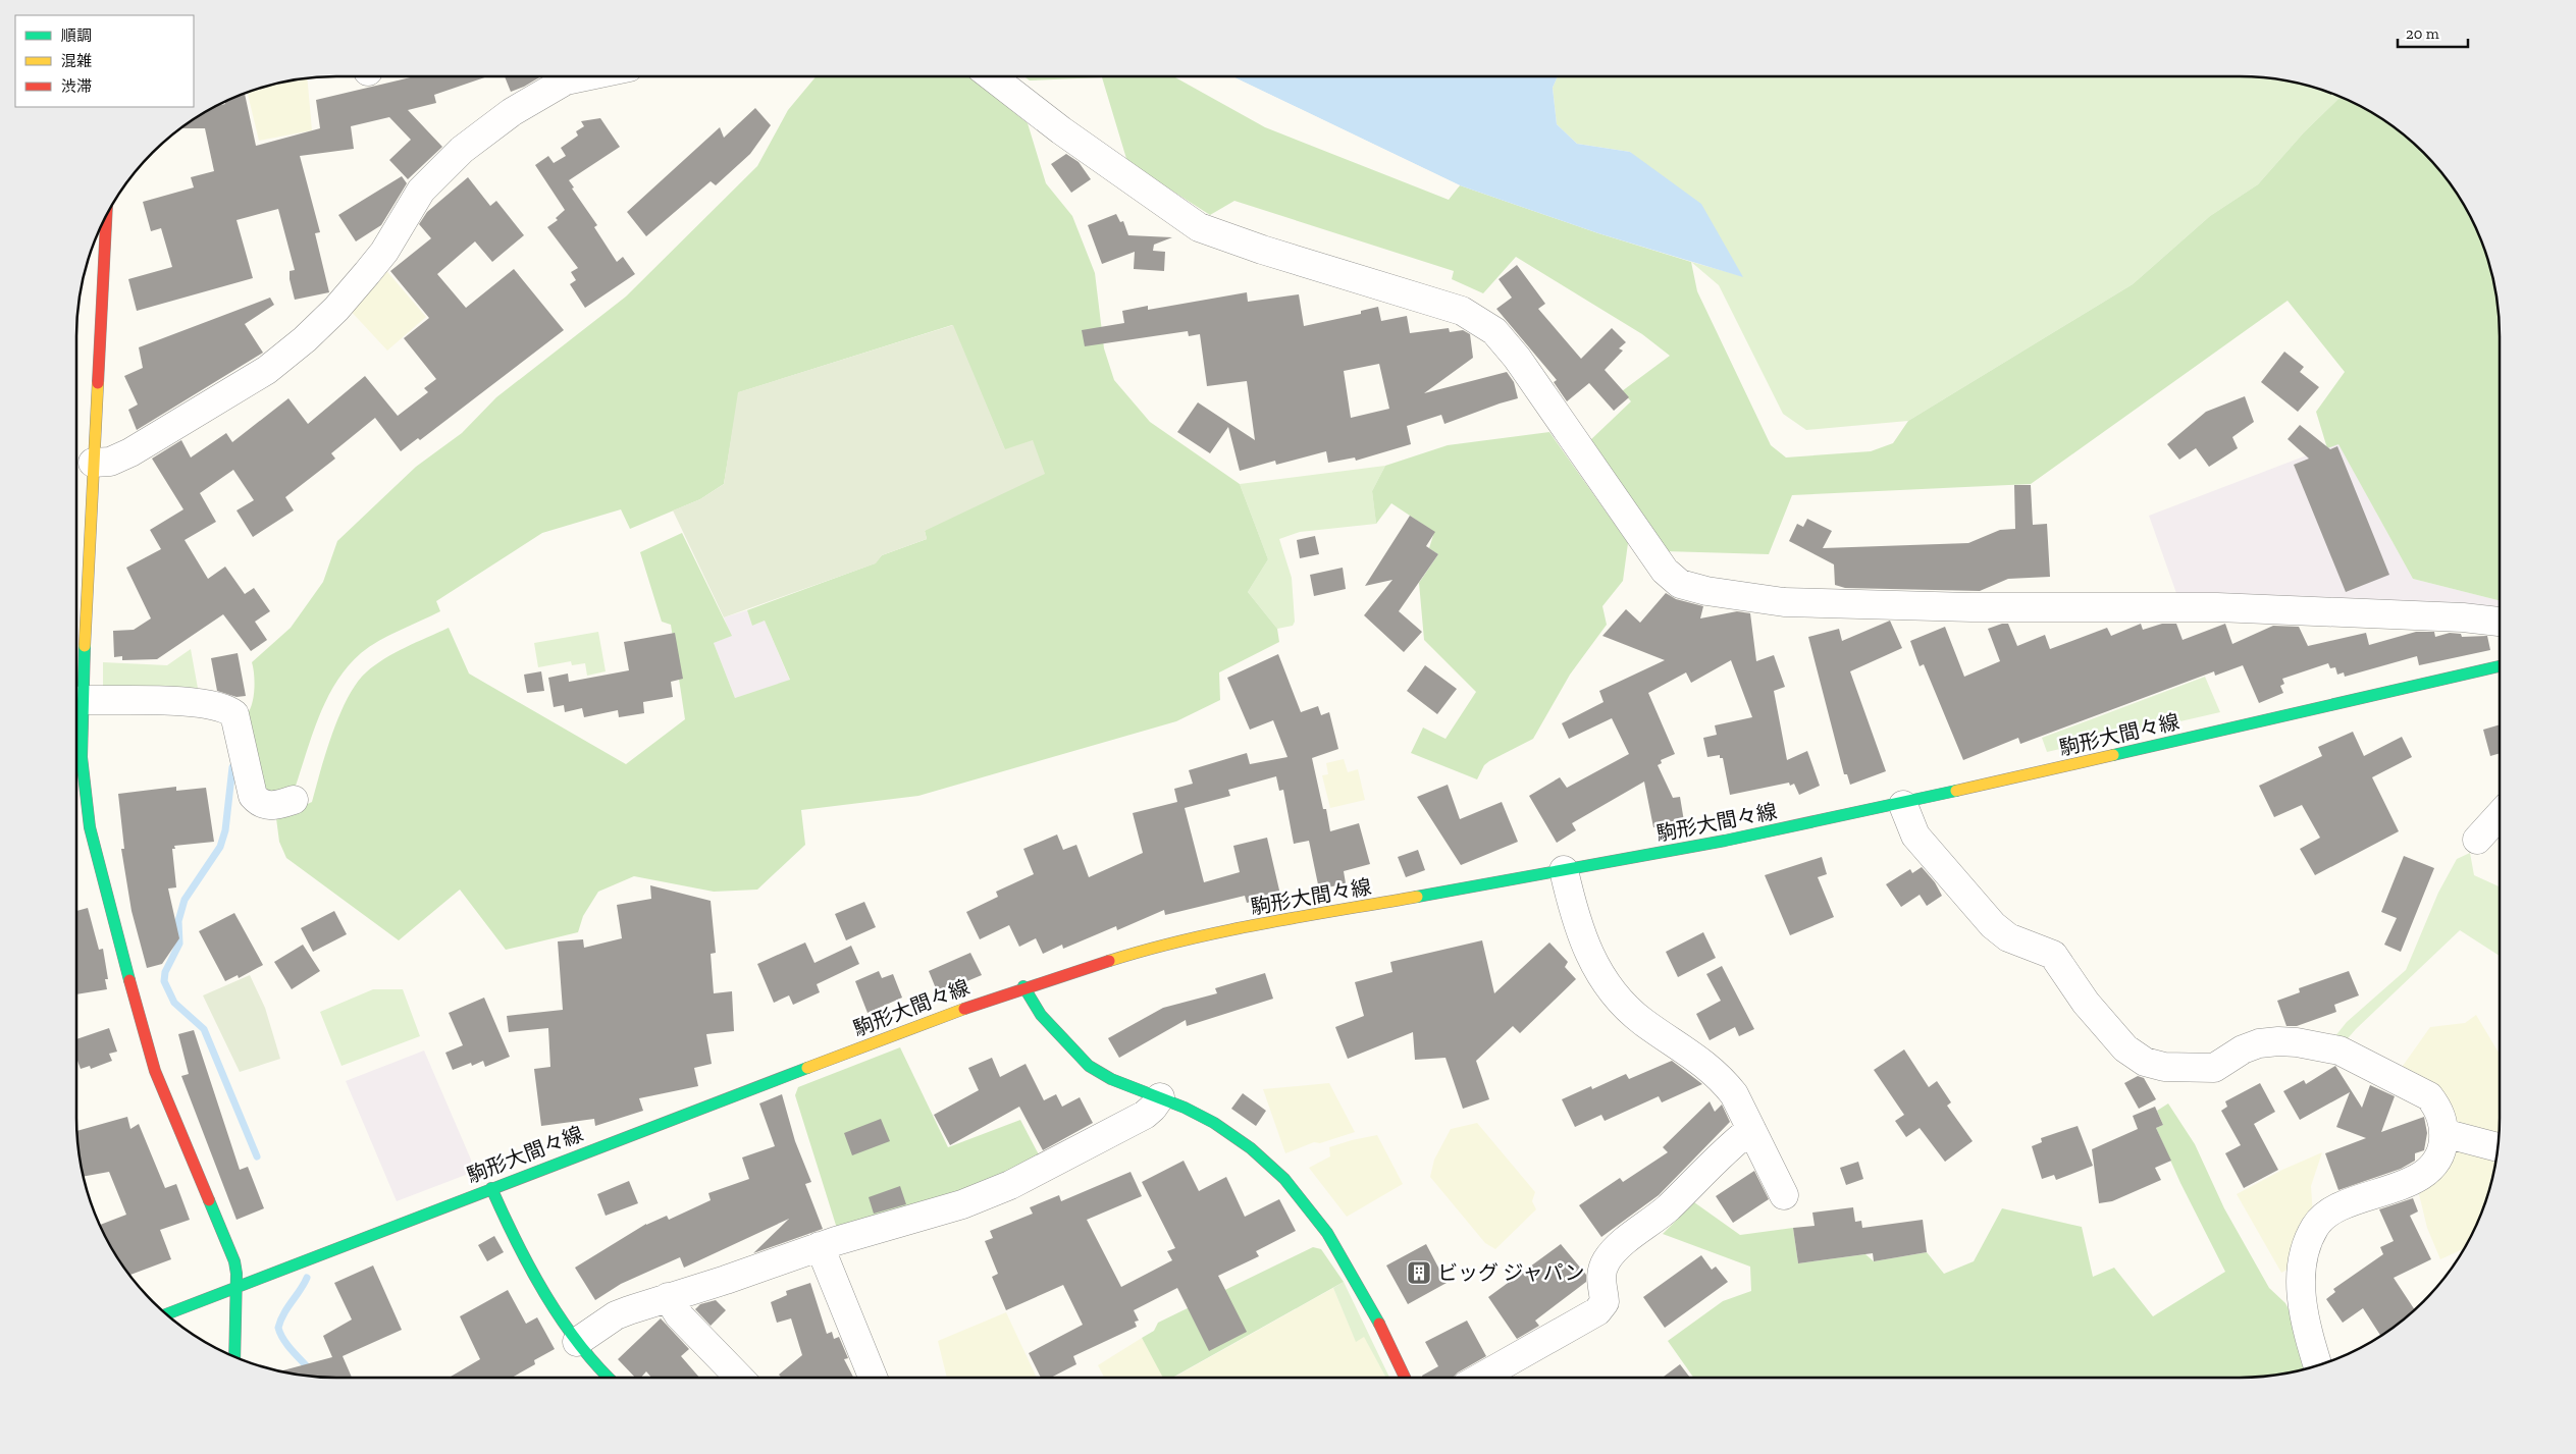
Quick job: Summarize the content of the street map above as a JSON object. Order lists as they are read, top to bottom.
{
  "streets": {
    "main road": ["駒形大間々線"]
  },
  "places": {
    "building": ["ビッグ ジャパン"]
  },
  "legend": ["順調", "混雑", "渋滞"],
  "scale_bar": "20 m"
}
